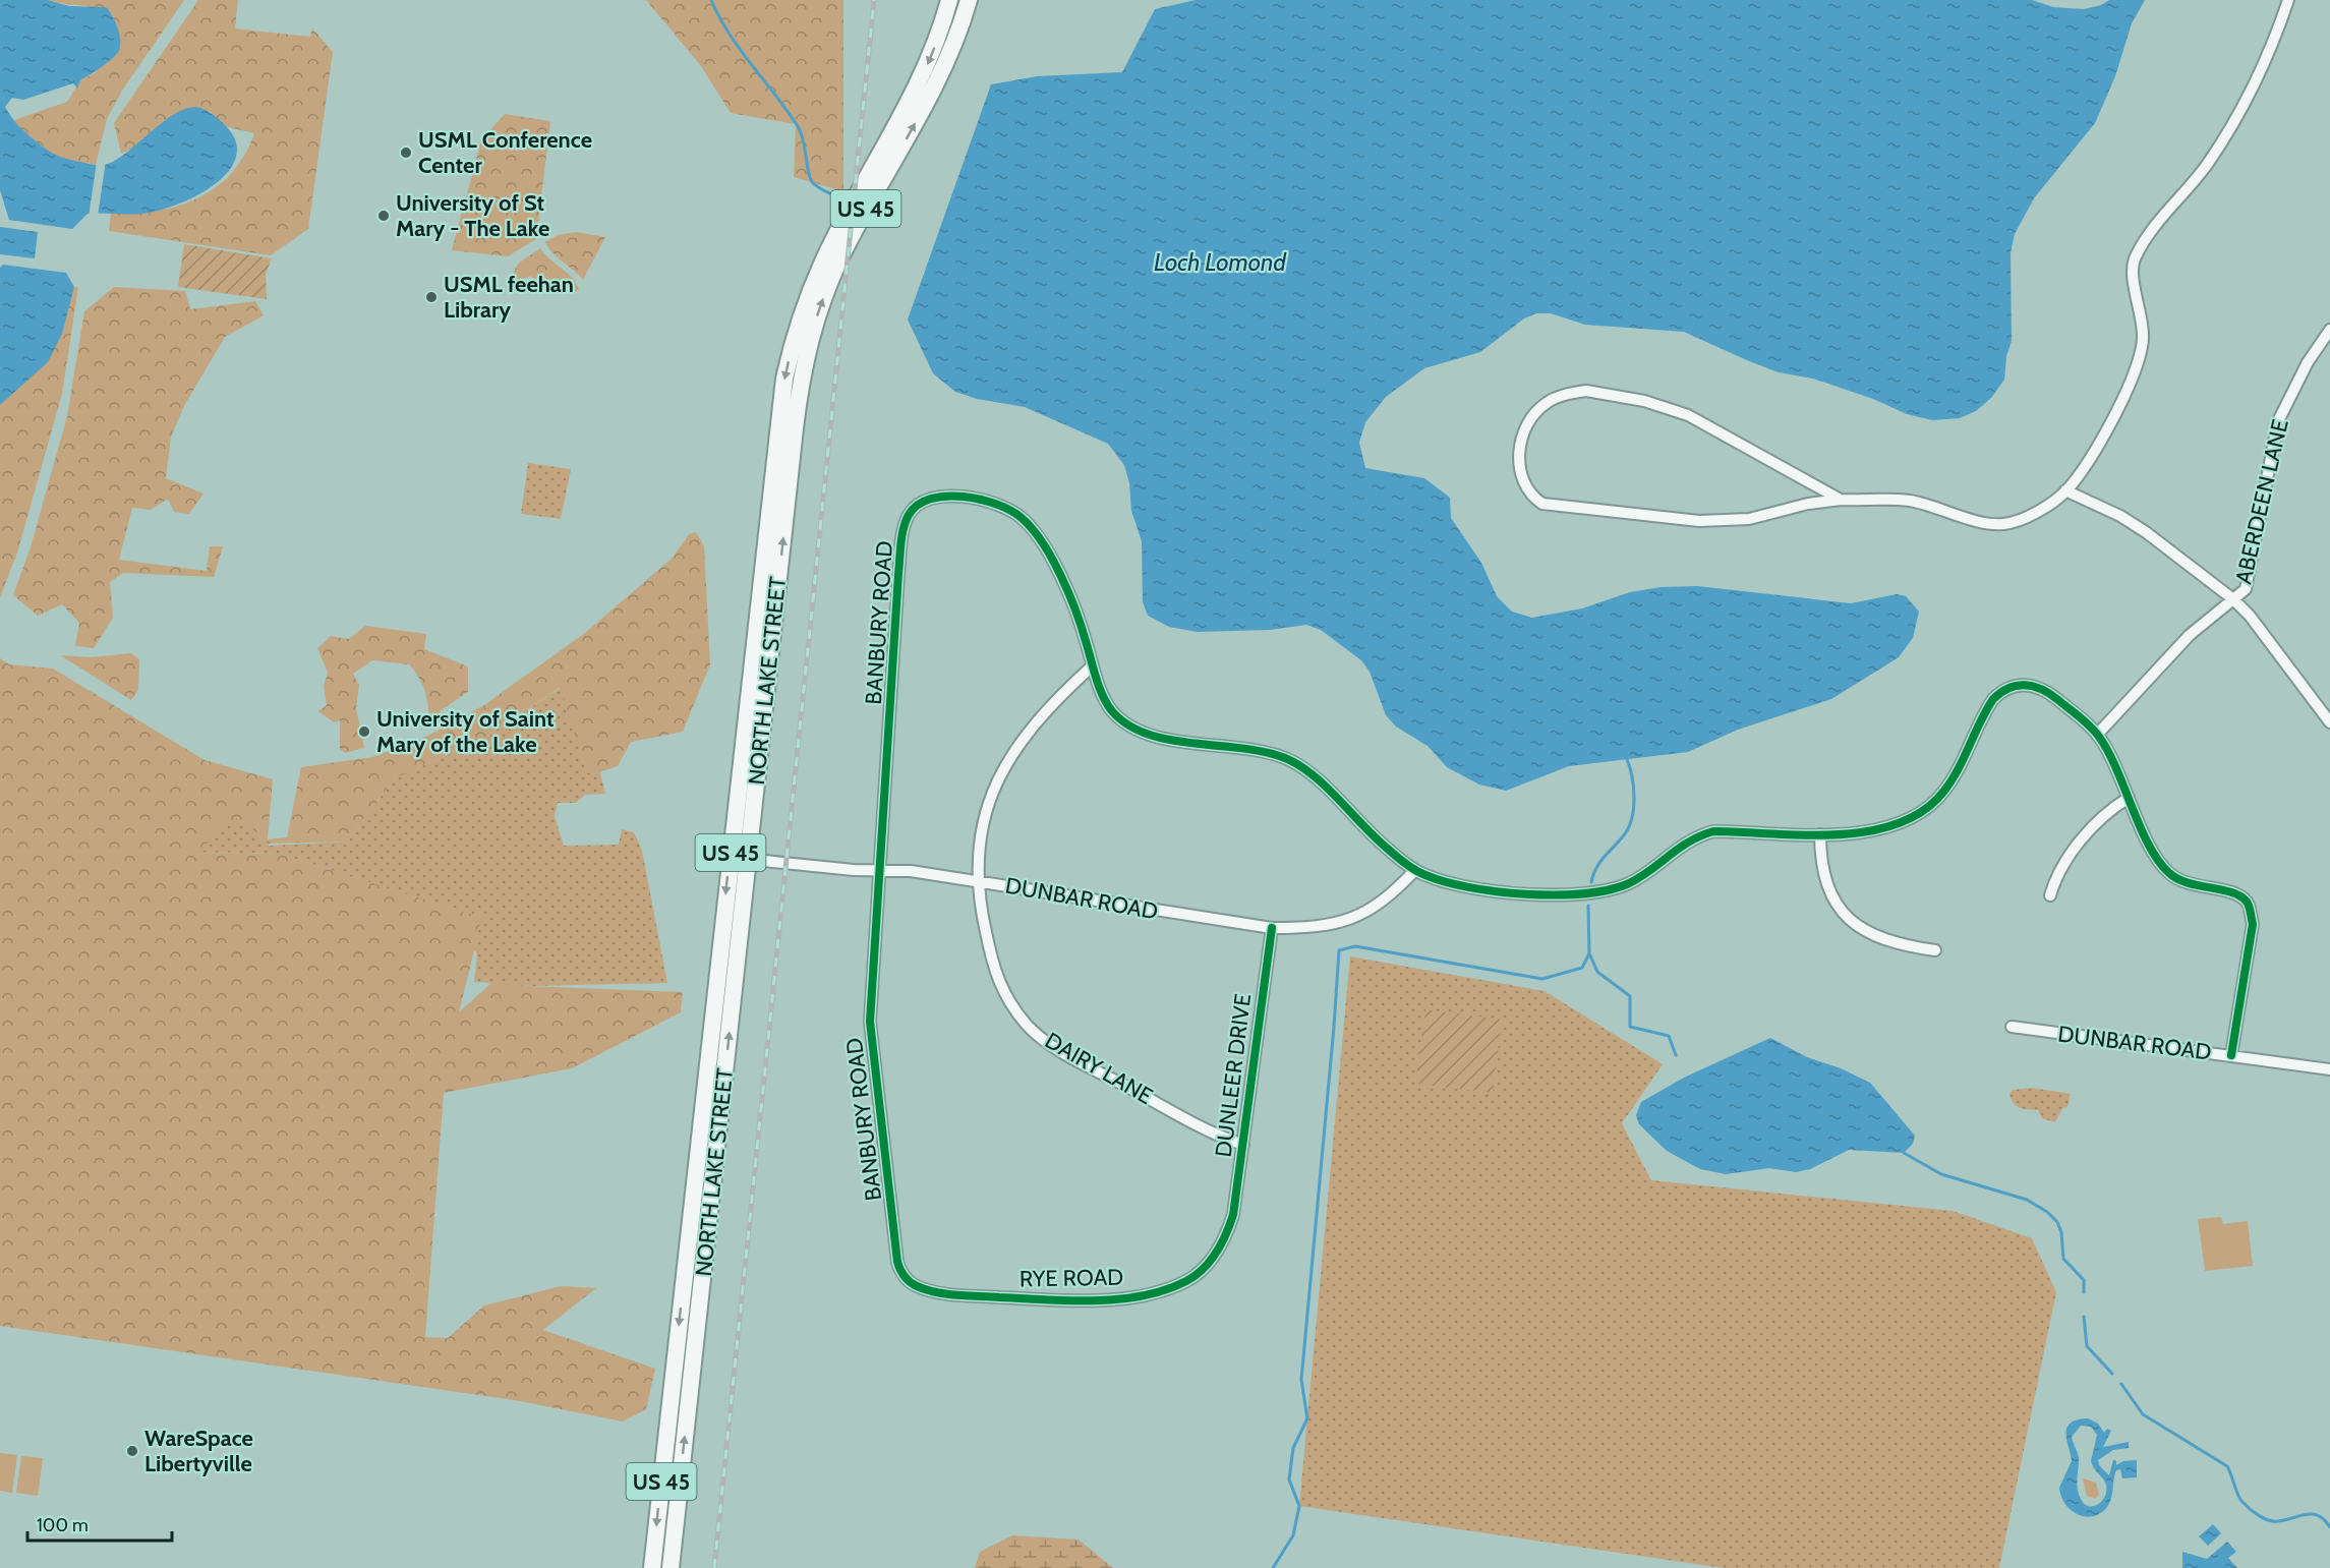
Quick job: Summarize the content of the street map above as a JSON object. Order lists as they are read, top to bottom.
{
  "streets": {
    "main road": ["US 45", "NORTH LAKE STREET"],
    "street": [
      "ABERDEEN LANE",
      "BANBURY ROAD",
      "DUNBAR ROAD",
      "DAIRY LANE",
      "DUNLEER DRIVE",
      "RYE ROAD"
    ]
  },
  "crossings": [
    ["ABERDEEN LANE", "BANBURY ROAD"],
    ["BANBURY ROAD", "DUNBAR ROAD"],
    ["BANBURY ROAD", "DAIRY LANE"],
    ["BANBURY ROAD", "RYE ROAD"],
    ["NORTH LAKE STREET", "DUNBAR ROAD"],
    ["DUNBAR ROAD", "DAIRY LANE"],
    ["DUNBAR ROAD", "DUNLEER DRIVE"],
    ["DAIRY LANE", "DUNLEER DRIVE"],
    ["DUNLEER DRIVE", "RYE ROAD"]
  ],
  "water": ["Loch Lomond"],
  "places": [
    "USML Conference Center",
    "University of St Mary - The Lake",
    "USML feehan Library",
    "University of Saint Mary of the Lake",
    "WareSpace Libertyville"
  ],
  "scale_bar": "100 m"
}
